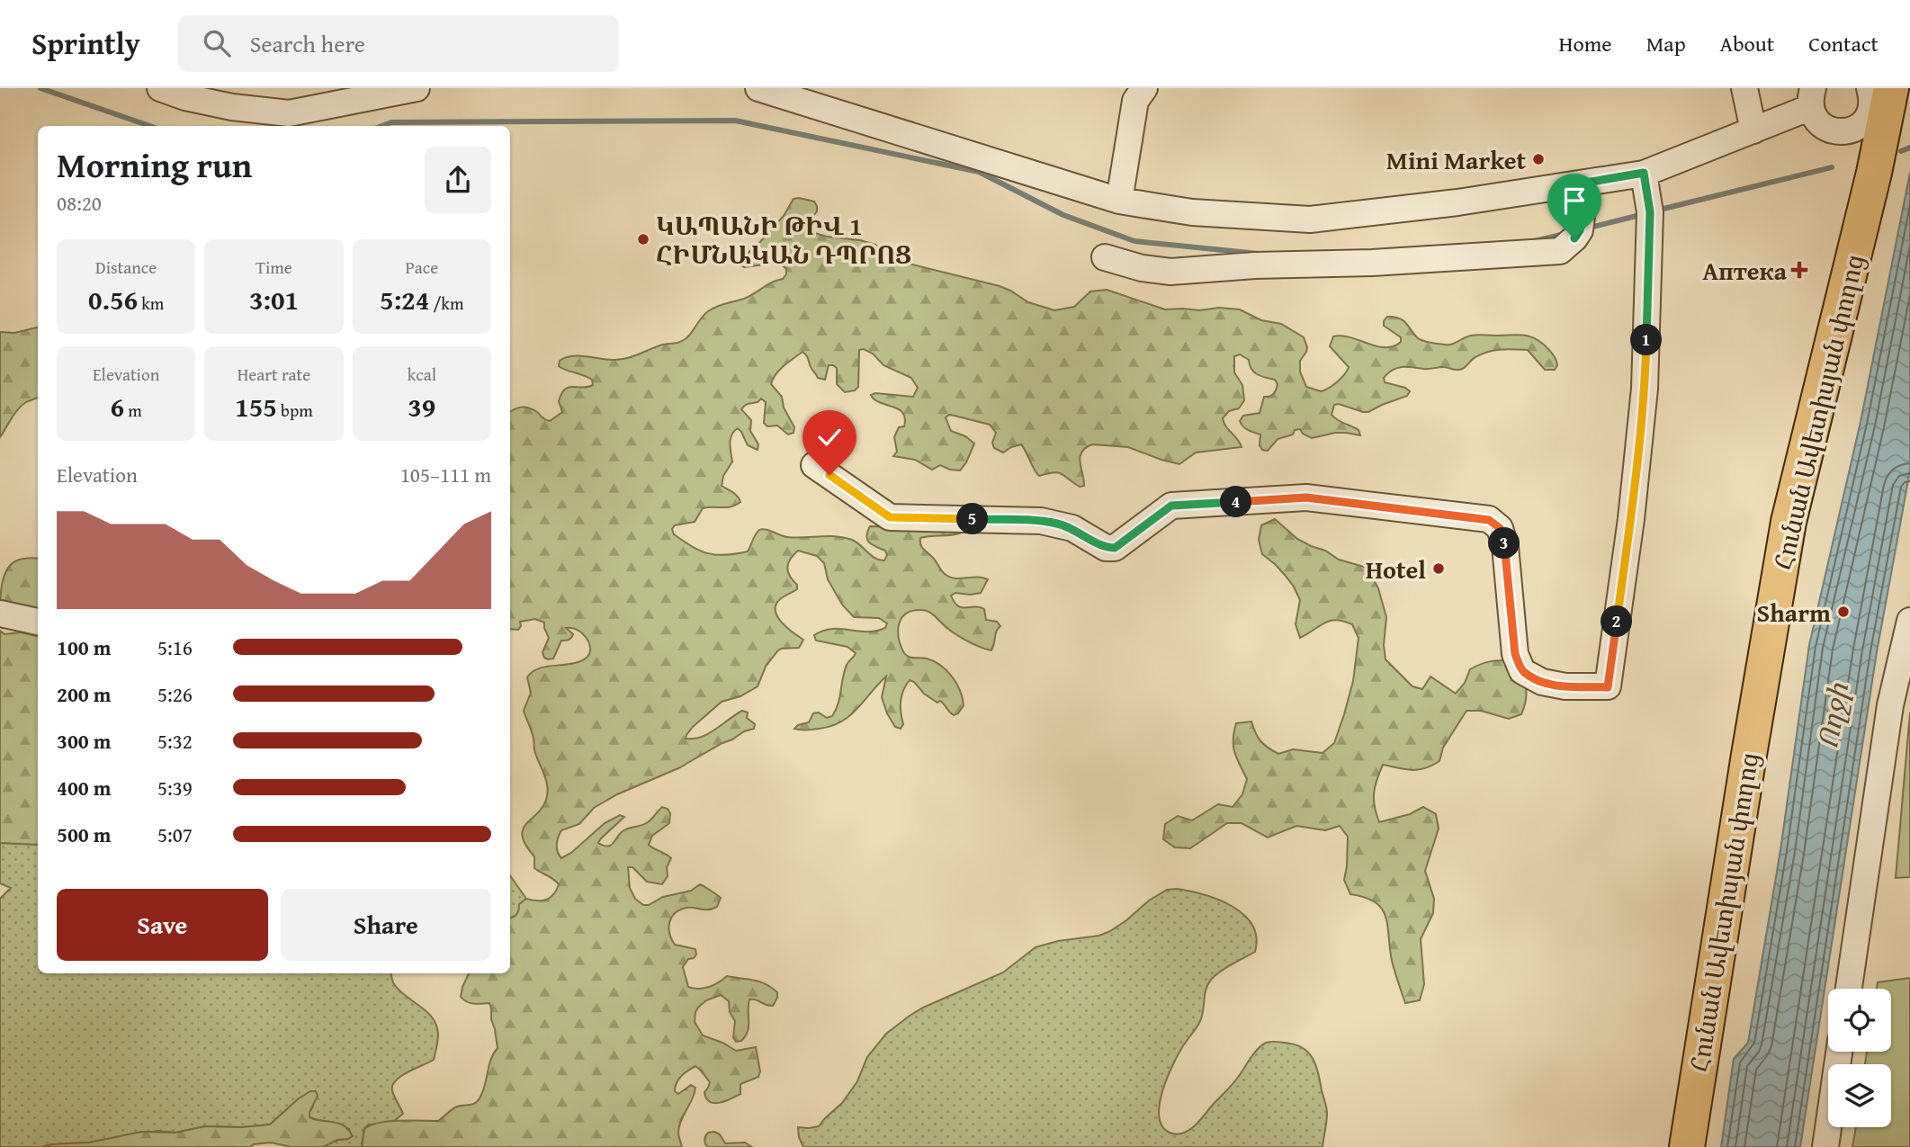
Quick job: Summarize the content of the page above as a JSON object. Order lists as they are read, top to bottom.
{
  "streets": {
    "highway": ["Հունան Ավետիսյան փողոց"]
  },
  "water": ["Ողջի"],
  "places": {
    "other": [
      "Mini Market",
      "ԿԱՊԱՆԻ ԹԻՎ 1 ՀԻՄՆԱԿԱՆ ԴՊՐՈՑ",
      "Hotel",
      "Sharm"
    ],
    "health": ["Аптека"]
  },
  "page": {
    "header": "Sprintly",
    "search": "Search here",
    "nav": [
      "Home",
      "Map",
      "About",
      "Contact"
    ],
    "heading": ["Morning run", "08:20"],
    "stats": [
      ["Distance", "0.56 km"],
      ["Time", "3:01"],
      ["Pace", "5:24 /km"],
      ["Elevation", "6 m"],
      ["Heart rate", "155 bpm"],
      ["kcal", "39"]
    ],
    "pins": [
      "1",
      "4",
      "5",
      "3",
      "2"
    ],
    "chart": ["Elevation", "105–111 m"],
    "list": [
      {
        "name": "100 m",
        "note": "5:16"
      },
      {
        "name": "200 m",
        "note": "5:26"
      },
      {
        "name": "300 m",
        "note": "5:32"
      },
      {
        "name": "400 m",
        "note": "5:39"
      },
      {
        "name": "500 m",
        "note": "5:07"
      }
    ],
    "buttons": ["Save", "Share"]
  }
}
